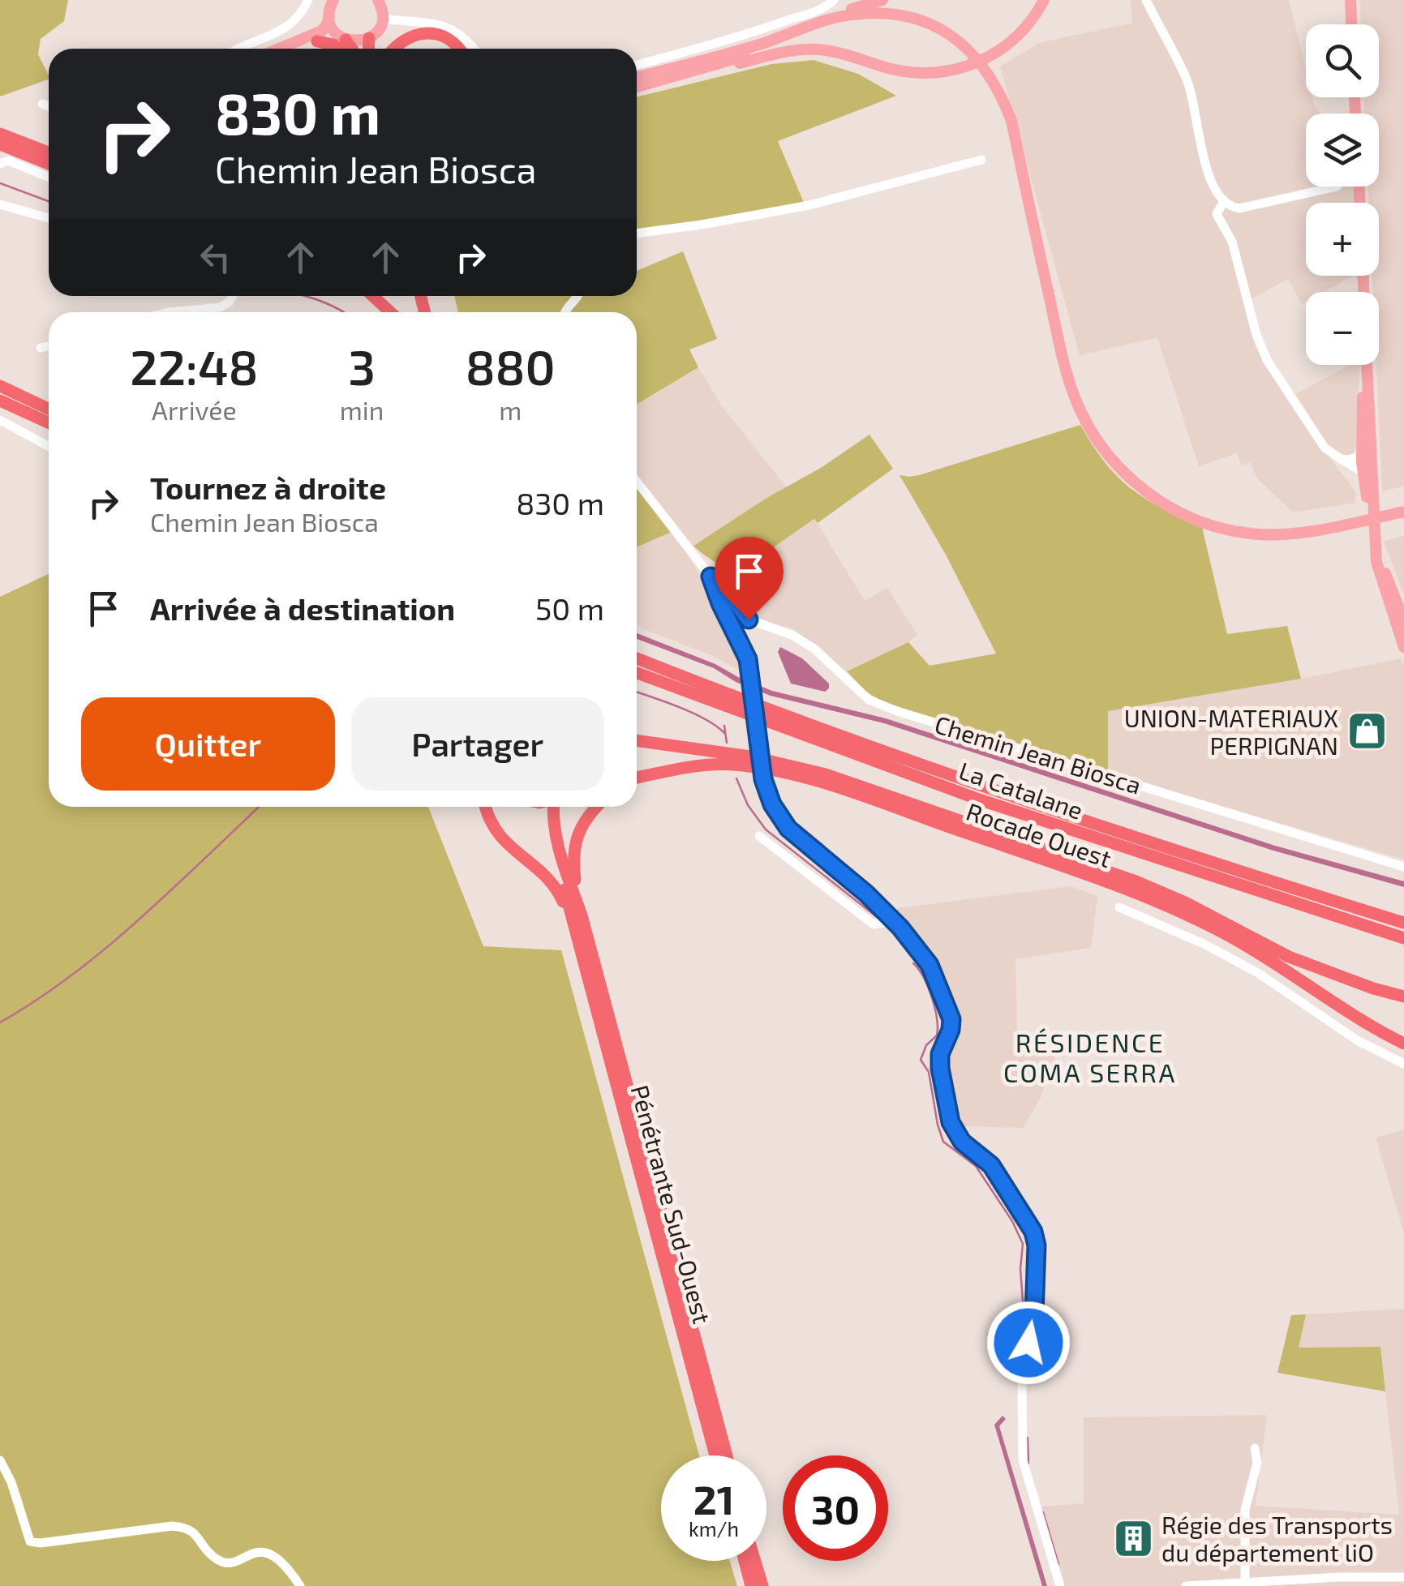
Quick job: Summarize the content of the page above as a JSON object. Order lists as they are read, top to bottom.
{
  "streets": {
    "highway": ["La Catalane", "Rocade Ouest", "Pénétrante Sud-Ouest"],
    "street": ["Chemin Jean Biosca"]
  },
  "districts": ["RÉSIDENCE COMA SERRA"],
  "places": {
    "shop": ["UNION-MATERIAUX PERPIGNAN"],
    "building": ["Régie des Transports du département liO"]
  },
  "page": {
    "map_buttons": ["+", "−"],
    "turn": ["830 m", "Chemin Jean Biosca"],
    "eta": [
      "22:48",
      "Arrivée",
      "3",
      "min",
      "880",
      "m"
    ],
    "list": [
      {
        "name": "Tournez à droite",
        "note": "Chemin Jean Biosca",
        "value": "830 m"
      },
      {
        "name": "Arrivée à destination",
        "value": "50 m"
      }
    ],
    "buttons": ["Quitter", "Partager"],
    "speed": "21 km/h",
    "limit": "30"
  }
}
